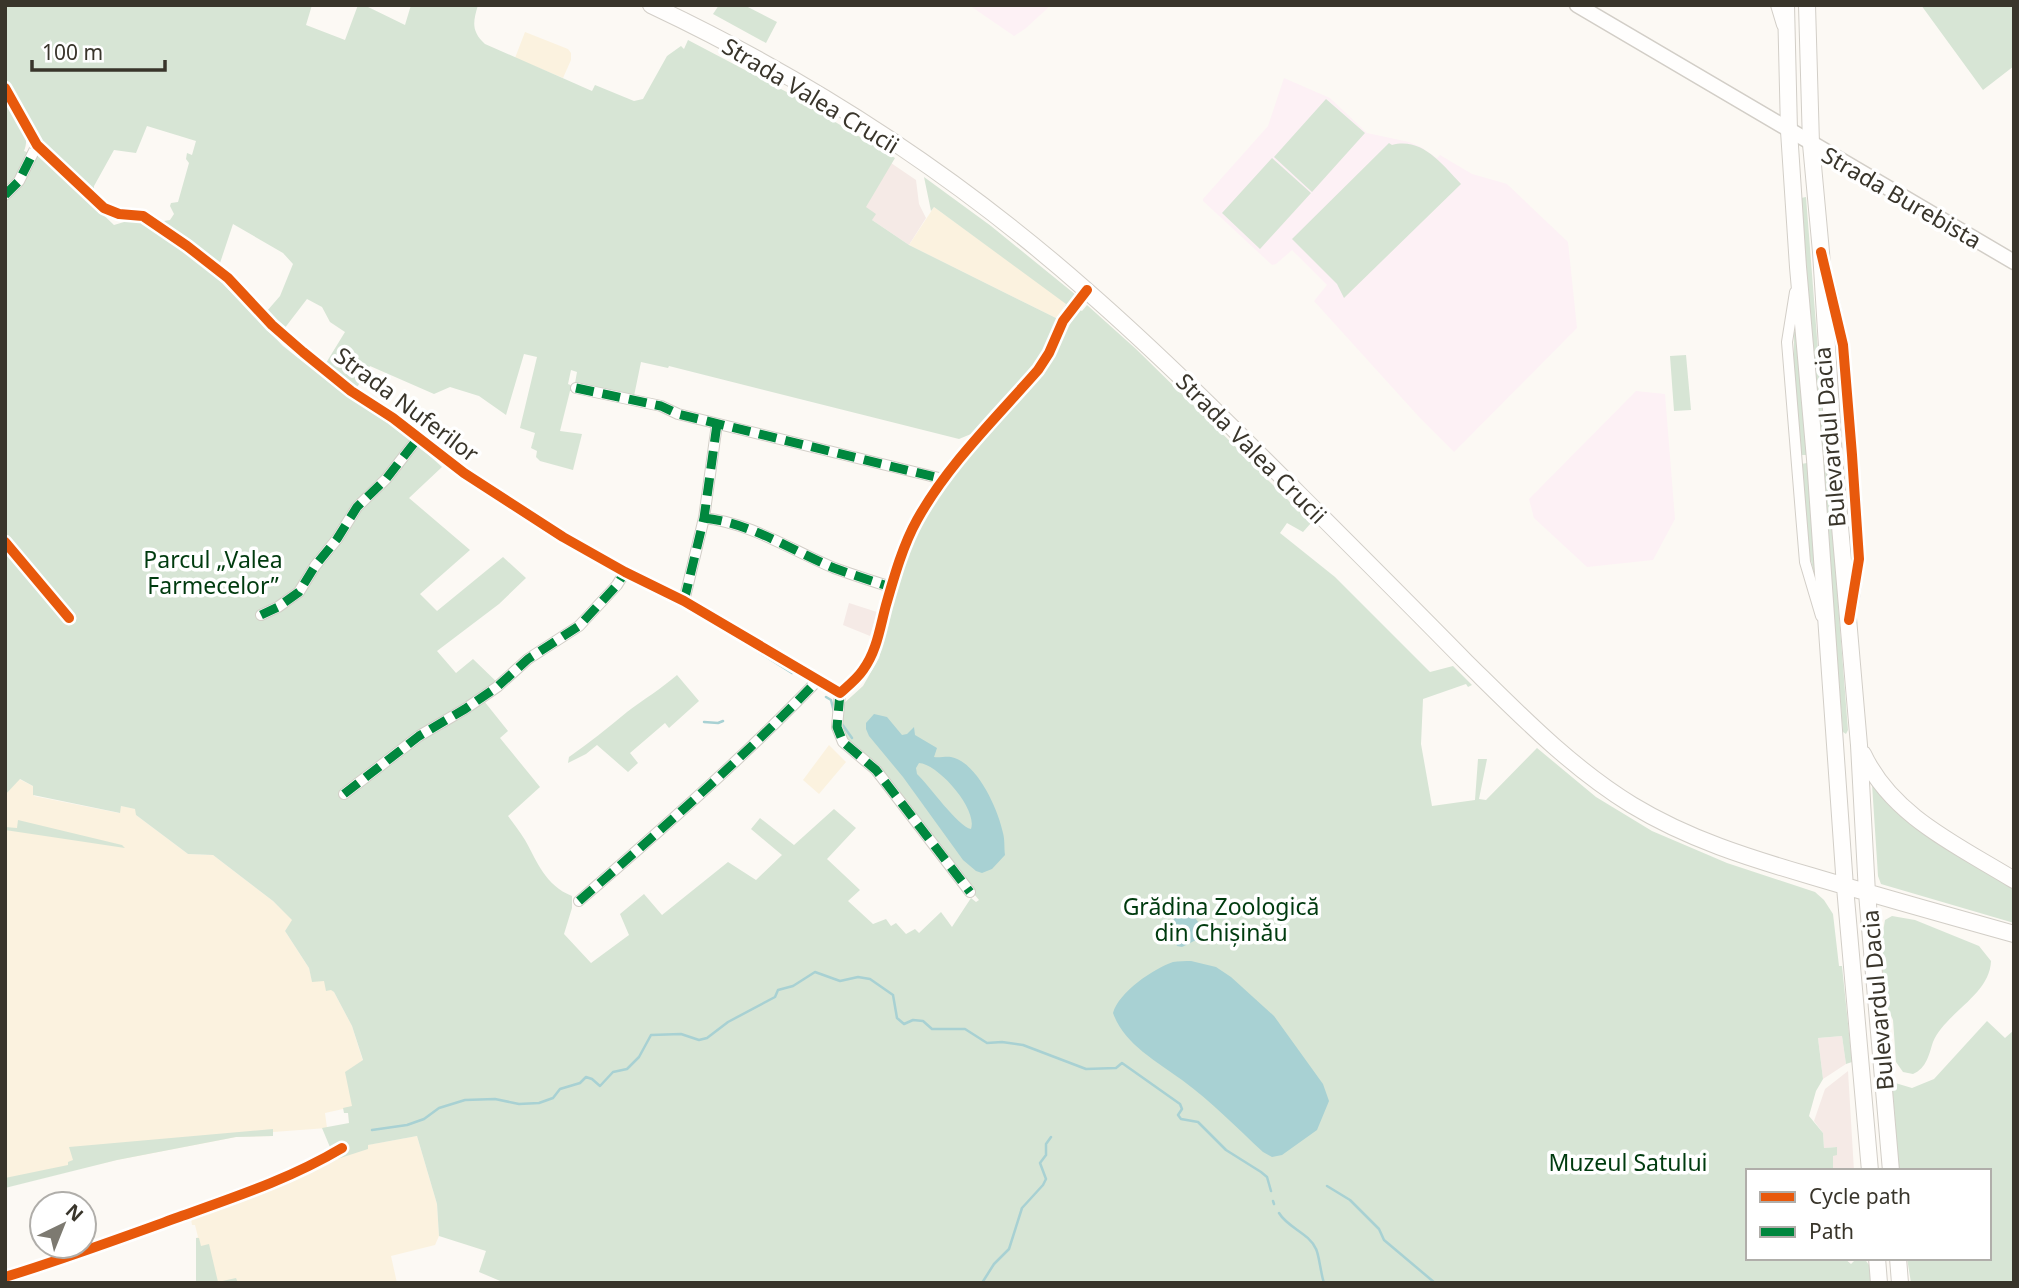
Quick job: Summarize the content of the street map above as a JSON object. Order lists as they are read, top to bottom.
{
  "streets": {
    "main road": ["Strada Valea Crucii", "Strada Burebista", "Bulevardul Dacia"],
    "street": ["Strada Nuferilor"]
  },
  "crossings": [
    ["Strada Valea Crucii", "Bulevardul Dacia"],
    ["Strada Burebista", "Bulevardul Dacia"]
  ],
  "parks": ["Parcul „Valea Farmecelor”", "Grădina Zoologică din Chișinău", "Muzeul Satului"],
  "legend": ["Cycle path", "Path"],
  "scale_bar": "100 m",
  "north": "top right"
}
